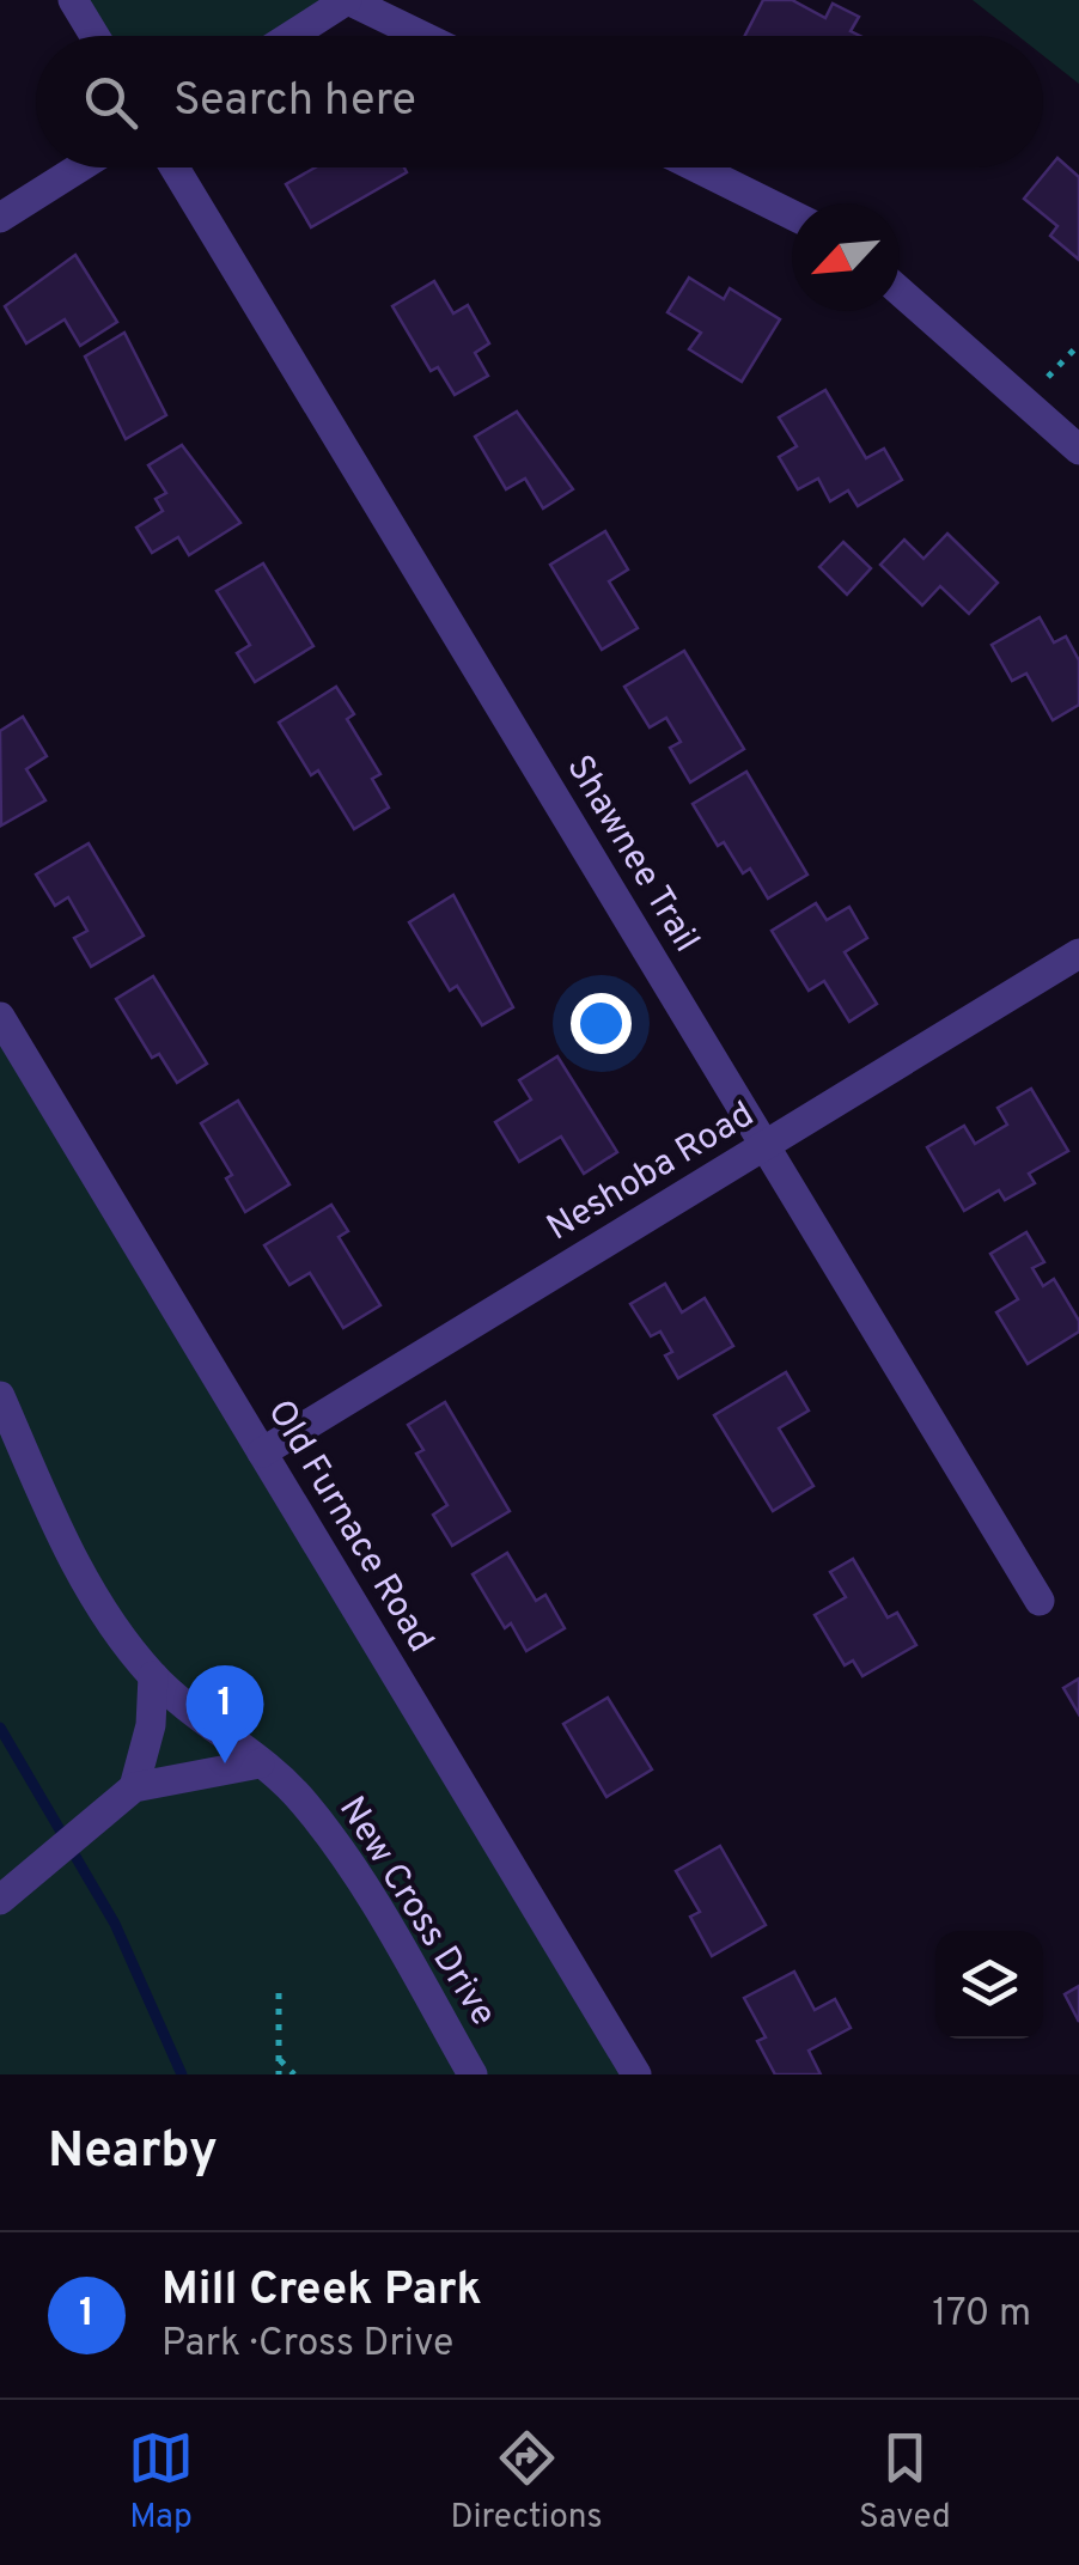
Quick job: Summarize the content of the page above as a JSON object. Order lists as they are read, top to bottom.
{
  "streets": {
    "street": [
      "Shawnee Trail",
      "Neshoba Road",
      "Old Furnace Road",
      "New Cross Drive"
    ]
  },
  "crossings": [
    ["Shawnee Trail", "Neshoba Road"],
    ["Neshoba Road", "Old Furnace Road"]
  ],
  "north": "bottom left",
  "page": {
    "search": "Search here",
    "pins": "1",
    "heading": "Nearby",
    "list": [
      {
        "mark": "1",
        "name": "Mill Creek Park",
        "note": "Park · Cross Drive",
        "value": "170 m"
      }
    ],
    "nav": ["Map", "Directions", "Saved"]
  }
}
